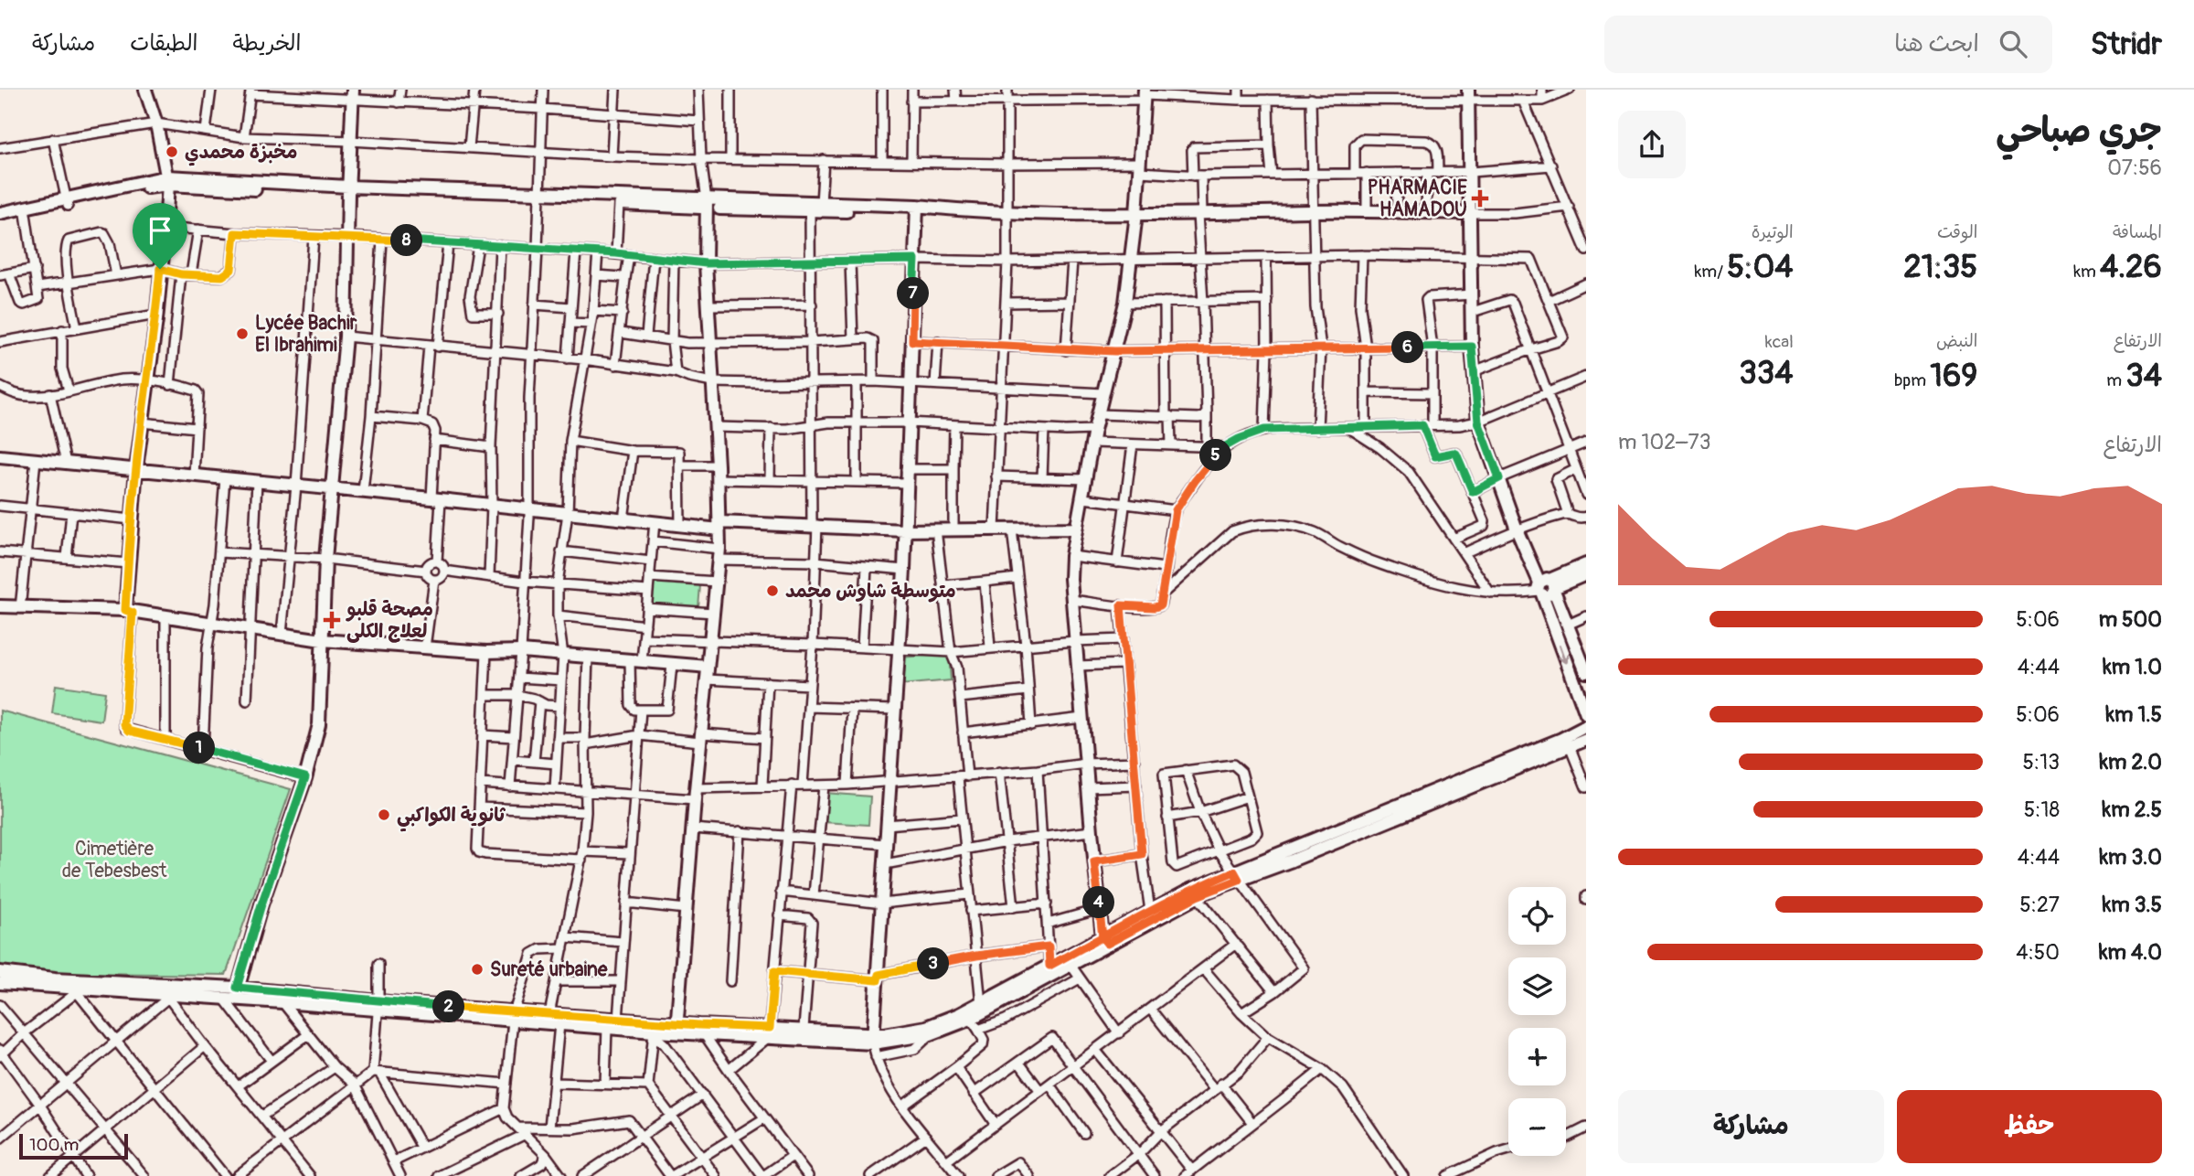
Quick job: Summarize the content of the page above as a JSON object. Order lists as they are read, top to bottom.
{
  "parks": ["Cimetière de Tebesbest"],
  "places": {
    "other": [
      "مخبزة محمدي",
      "Lycée Bachir El Ibrahimi",
      "متوسطة شاوش محمد",
      "ثانوية الكواكبي",
      "Sureté urbaine"
    ],
    "health": ["PHARMACIE HAMADOU", "مصحة قلبو لعلاج الكلى"]
  },
  "scale_bar": "100 m",
  "page": {
    "header": "Stridr",
    "search": "ابحث هنا",
    "nav": ["الخريطة", "الطبقات", "مشاركة"],
    "heading": ["جري صباحي", "07:56"],
    "stats": [
      ["المسافة", "4.26 km"],
      ["الوقت", "21:35"],
      ["الوتيرة", "5:04 /km"],
      ["الارتفاع", "34 m"],
      ["النبض", "169 bpm"],
      ["kcal", "334"]
    ],
    "pins": [
      "8",
      "7",
      "6",
      "5",
      "1",
      "4",
      "3",
      "2"
    ],
    "chart": ["الارتفاع", "73–102 m"],
    "list": [
      {
        "name": "500 m",
        "note": "5:06"
      },
      {
        "name": "1.0 km",
        "note": "4:44"
      },
      {
        "name": "1.5 km",
        "note": "5:06"
      },
      {
        "name": "2.0 km",
        "note": "5:13"
      },
      {
        "name": "2.5 km",
        "note": "5:18"
      },
      {
        "name": "3.0 km",
        "note": "4:44"
      },
      {
        "name": "3.5 km",
        "note": "5:27"
      },
      {
        "name": "4.0 km",
        "note": "4:50"
      }
    ],
    "map_buttons": ["+", "−"],
    "buttons": ["حفظ", "مشاركة"],
    "scale": "100 m"
  }
}
